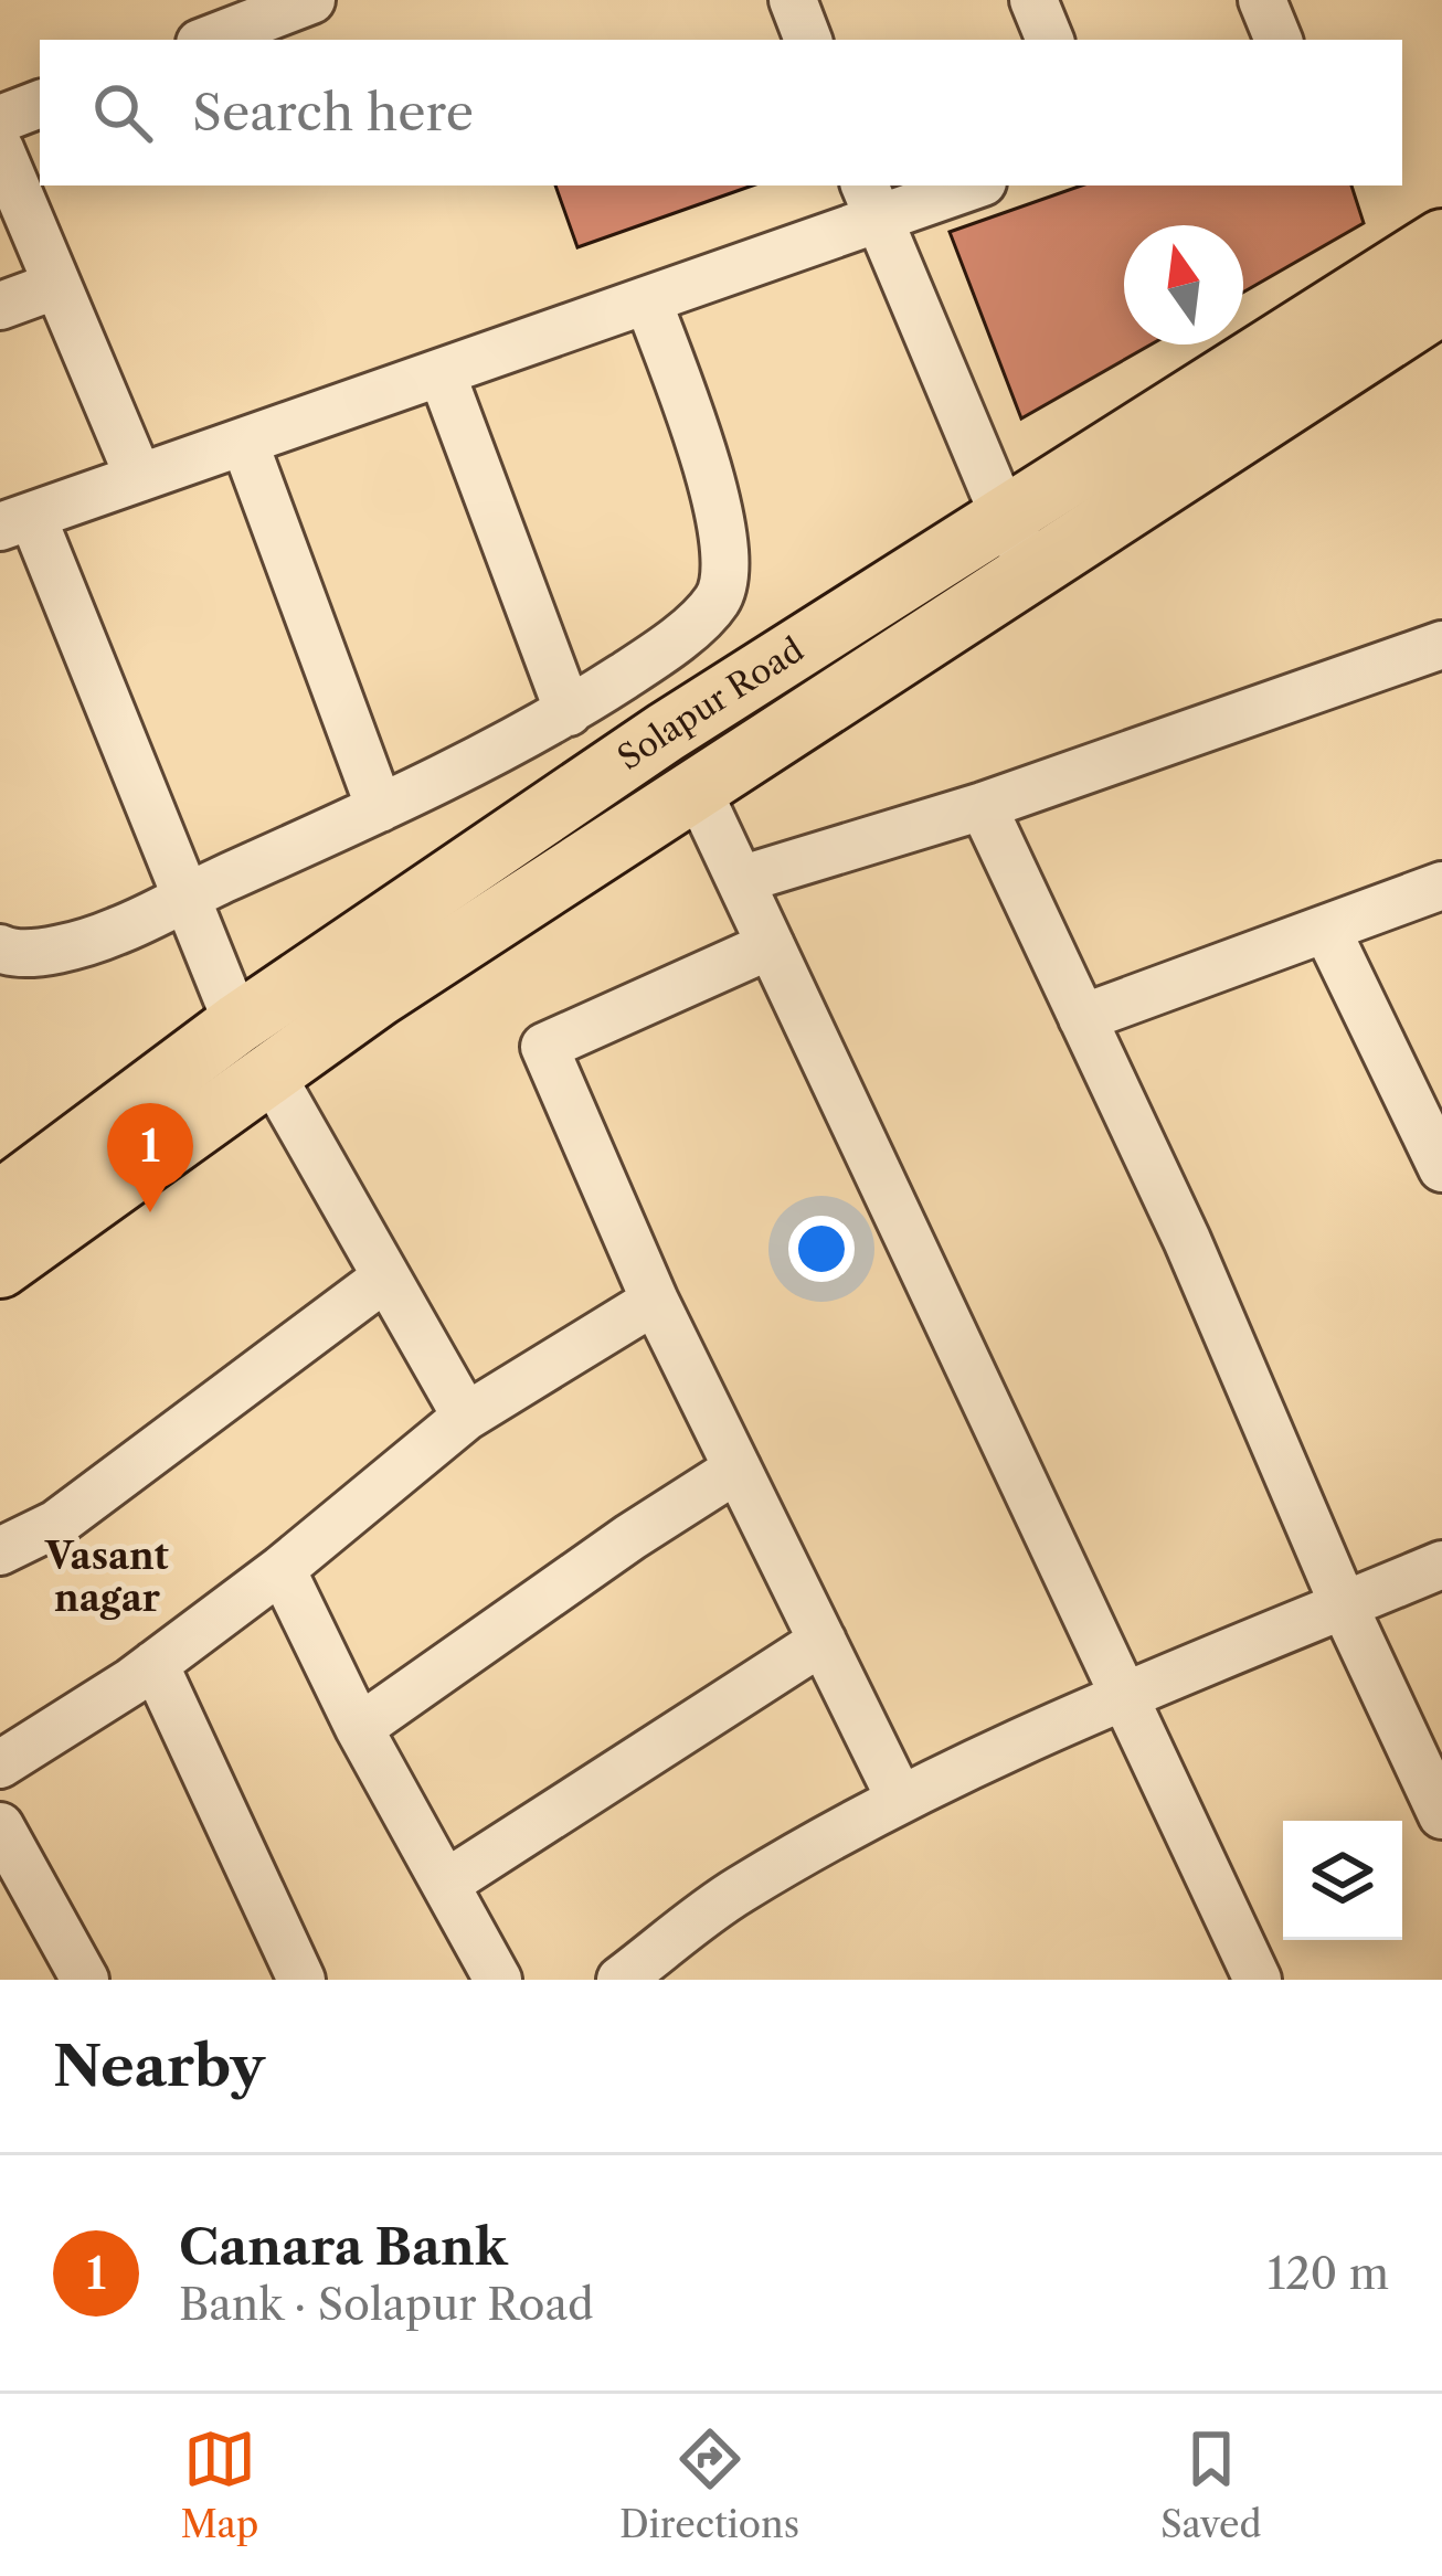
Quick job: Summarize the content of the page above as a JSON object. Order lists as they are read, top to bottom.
{
  "streets": {
    "main road": ["Solapur Road"]
  },
  "districts": ["Vasant nagar"],
  "north": "top",
  "page": {
    "search": "Search here",
    "pins": "1",
    "heading": "Nearby",
    "list": [
      {
        "mark": "1",
        "name": "Canara Bank",
        "note": "Bank · Solapur Road",
        "value": "120 m"
      }
    ],
    "nav": ["Map", "Directions", "Saved"]
  }
}
